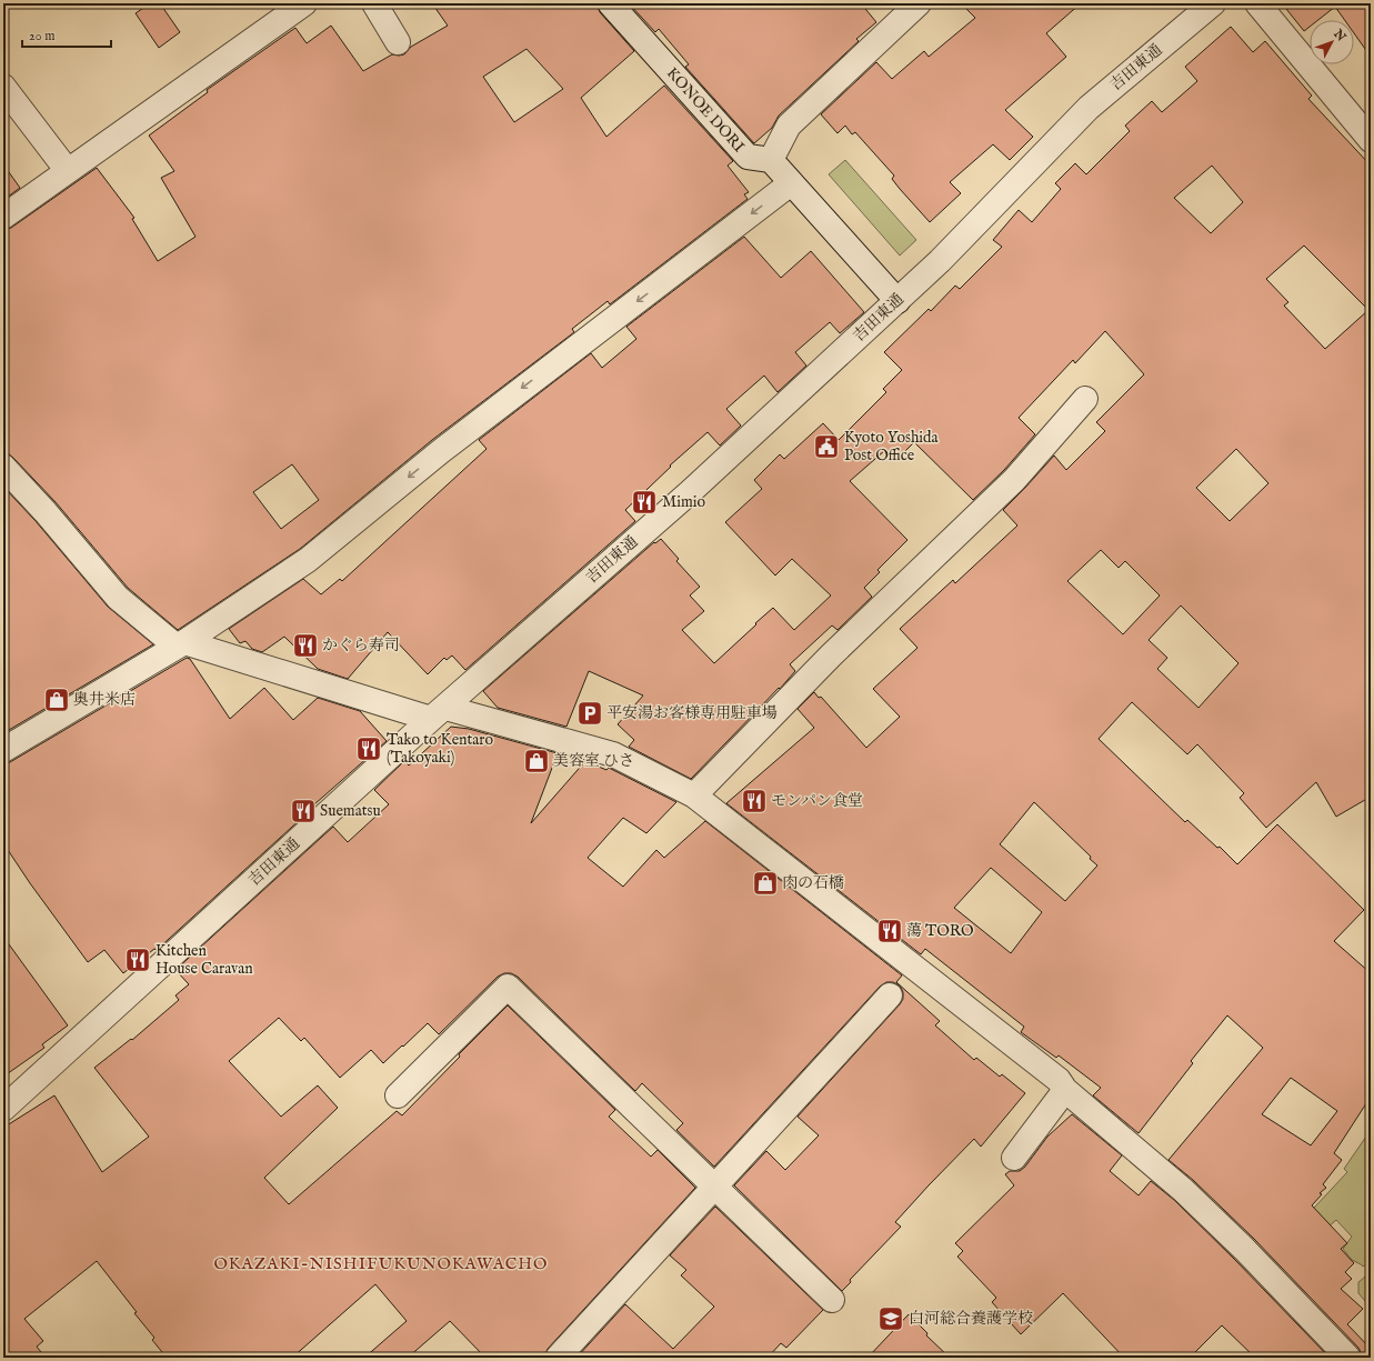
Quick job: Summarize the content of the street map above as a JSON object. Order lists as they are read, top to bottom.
{
  "streets": {
    "street": ["吉田東通", "KONOE DORI"]
  },
  "districts": ["OKAZAKI-NISHIFUKUNOKAWACHO"],
  "places": {
    "public building": ["Kyoto Yoshida Post Office"],
    "restaurant": [
      "Mimio",
      "かぐら寿司",
      "Tako to Kentaro (Takoyaki)",
      "モンパン食堂",
      "Suematsu",
      "蕩 TORO",
      "Kitchen House Caravan"
    ],
    "shop": ["奥井米店", "美容室 ひさ", "肉の石橋"],
    "parking": ["平安湯お客様専用駐車場"],
    "school or university": ["白河総合養護学校"]
  },
  "scale_bar": "20 m",
  "north": "top right"
}
